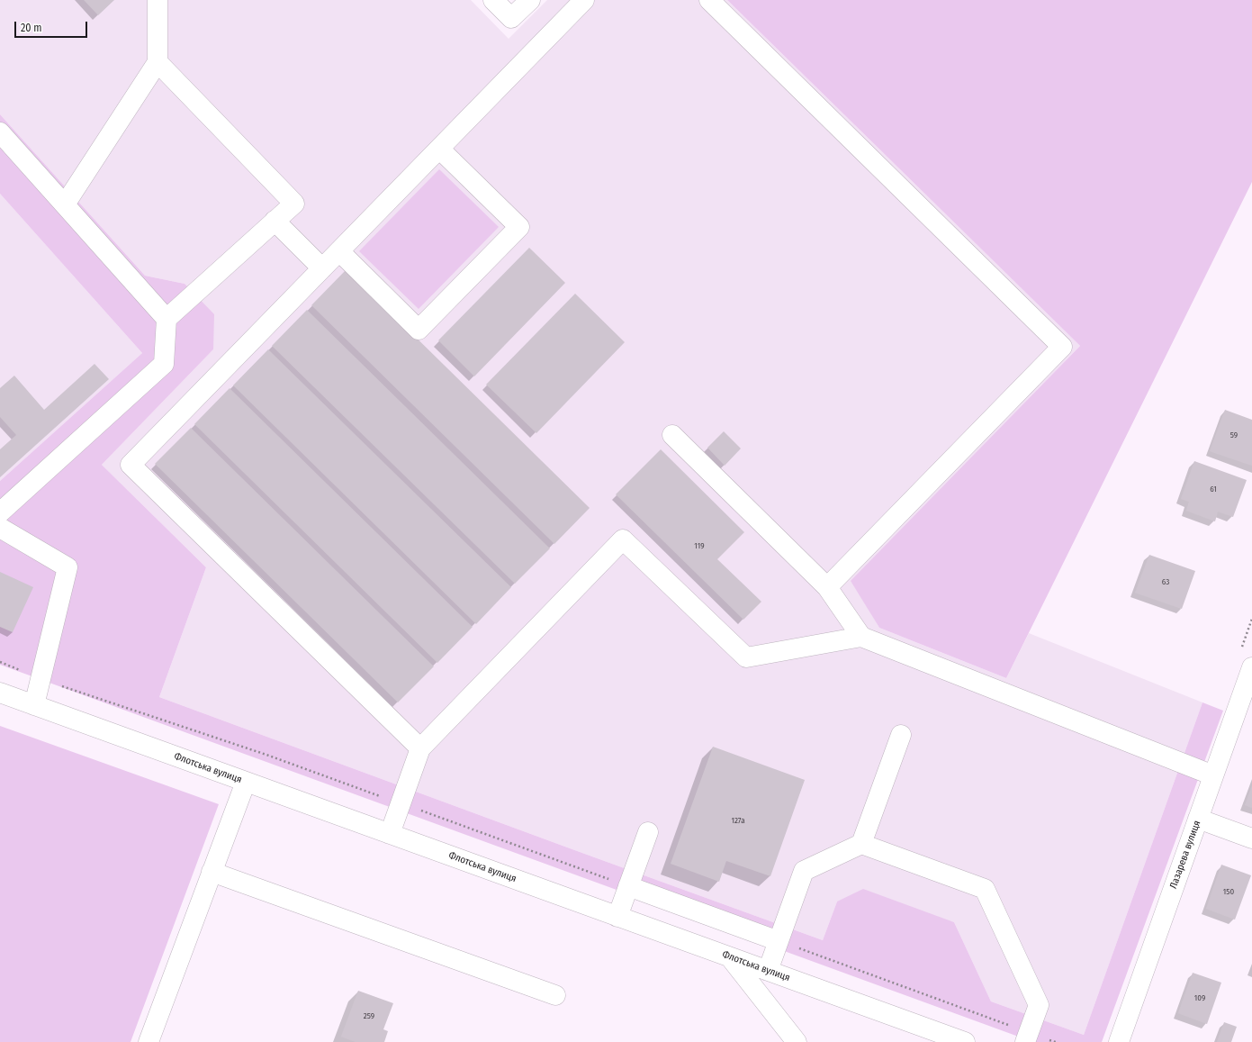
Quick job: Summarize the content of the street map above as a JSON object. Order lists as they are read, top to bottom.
{
  "streets": {
    "street": ["Флотська вулиця", "Лазарева вулиця"]
  },
  "house_numbers": [
    "59",
    "61",
    "119",
    "63",
    "127а",
    "150",
    "109",
    "259"
  ],
  "scale_bar": "20 m"
}
